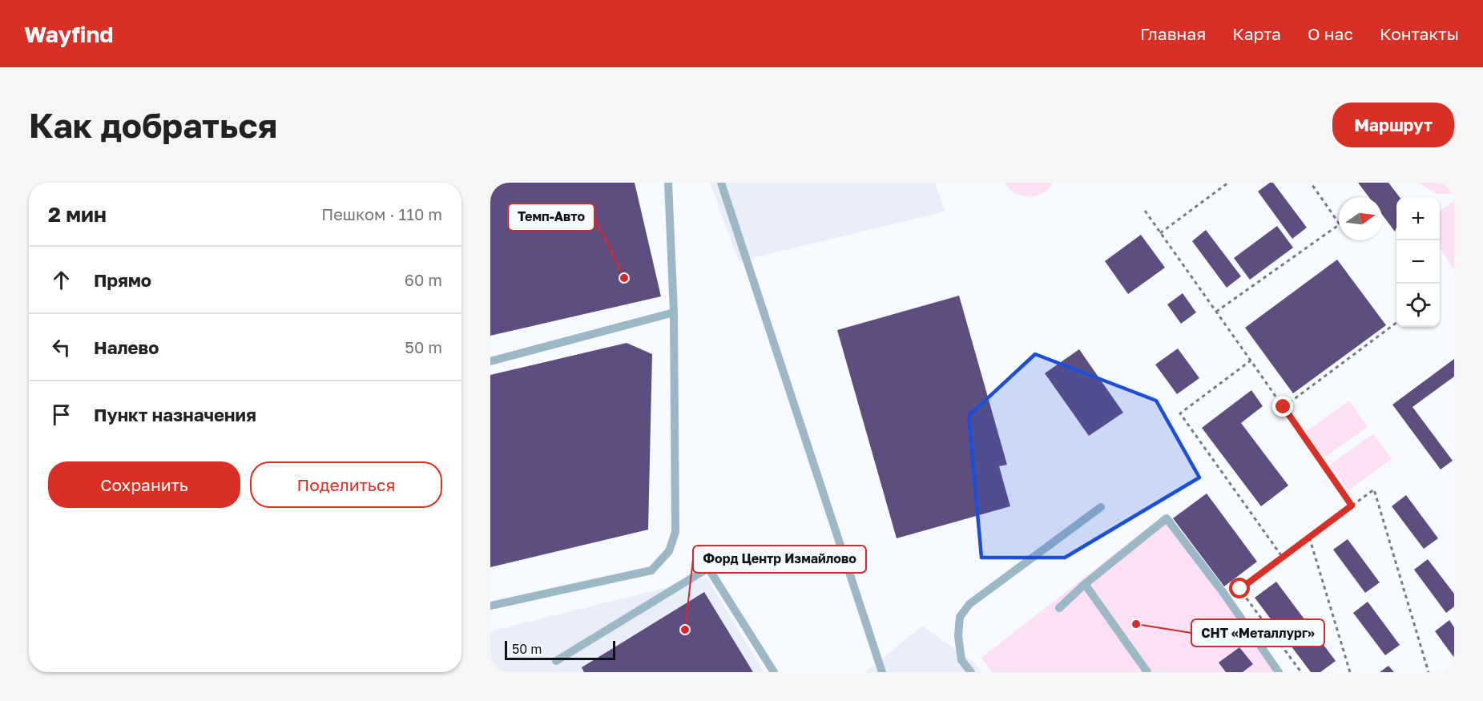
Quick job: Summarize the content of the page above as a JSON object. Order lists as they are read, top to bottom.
{
  "places": ["Темп-Авто", "СНТ «Металлург»", "Форд Центр Измайлово"],
  "scale_bar": "50 m",
  "north": "right",
  "page": {
    "header": "Wayfind",
    "nav": [
      "Главная",
      "Карта",
      "О нас",
      "Контакты"
    ],
    "buttons": [
      "Маршрут",
      ["Сохранить", "Поделиться"]
    ],
    "title": "Как добраться",
    "heading": ["2 мин", "Пешком · 110 m"],
    "map_buttons": ["+", "−"],
    "list": [
      ["Прямо", "60 m"],
      ["Налево", "50 m"],
      "Пункт назначения"
    ],
    "scale": "50 m"
  }
}
